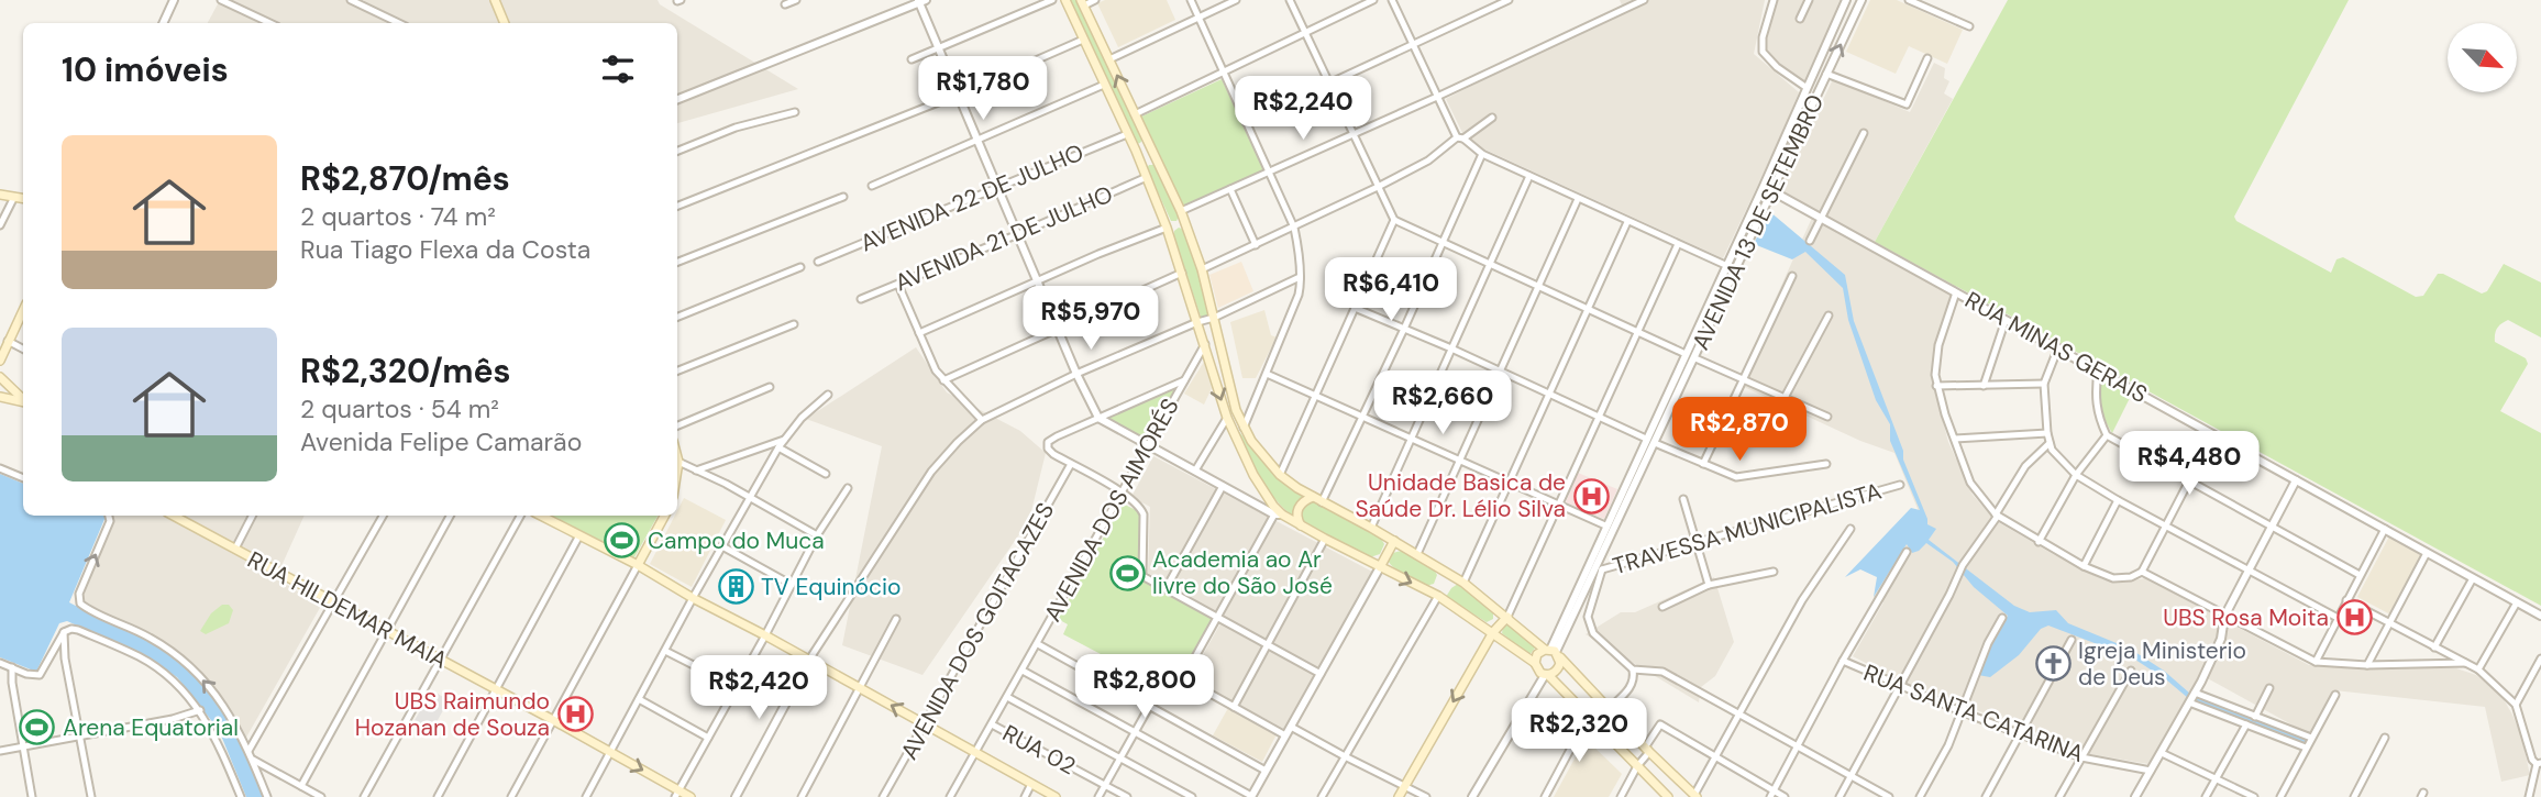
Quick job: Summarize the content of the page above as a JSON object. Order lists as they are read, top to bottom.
{
  "streets": {
    "main road": ["RUA HILDEMAR MAIA"],
    "street": [
      "AVENIDA 22 DE JULHO",
      "AVENIDA 13 DE SETEMBRO",
      "AVENIDA 21 DE JULHO",
      "RUA MINAS GERAIS",
      "AVENIDA DOS AIMORÉS",
      "TRAVESSA MUNICIPALISTA",
      "AVENIDA DOS GOITACAZES",
      "RUA SANTA CATARINA",
      "RUA 02"
    ]
  },
  "crossings": [
    ["AVENIDA 13 DE SETEMBRO", "RUA MINAS GERAIS"],
    ["AVENIDA 13 DE SETEMBRO", "TRAVESSA MUNICIPALISTA"],
    ["AVENIDA DOS AIMORÉS", "RUA 02"]
  ],
  "places": {
    "hospital": ["Unidade Basica de Saúde Dr. Lélio Silva", "UBS Rosa Moita", "UBS Raimundo Hozanan de Souza"],
    "sports": ["Campo do Muca", "Academia ao Ar livre do São José", "Arena Equatorial"],
    "building": ["TV Equinócio"],
    "church": ["Igreja Ministerio de Deus"]
  },
  "north": "bottom right",
  "page": {
    "heading": "10 imóveis",
    "price": [
      "R$1,780",
      "R$2,240",
      "R$6,410",
      "R$5,970",
      "R$2,660",
      "R$2,870",
      "R$4,480",
      "R$2,800",
      "R$2,420",
      "R$2,320"
    ],
    "list": [
      {
        "name": "R$2,870/mês",
        "note": "2 quartos · 74 m² · Rua Tiago Flexa da Costa"
      },
      {
        "name": "R$2,320/mês",
        "note": "2 quartos · 54 m² · Avenida Felipe Camarão"
      }
    ]
  }
}
